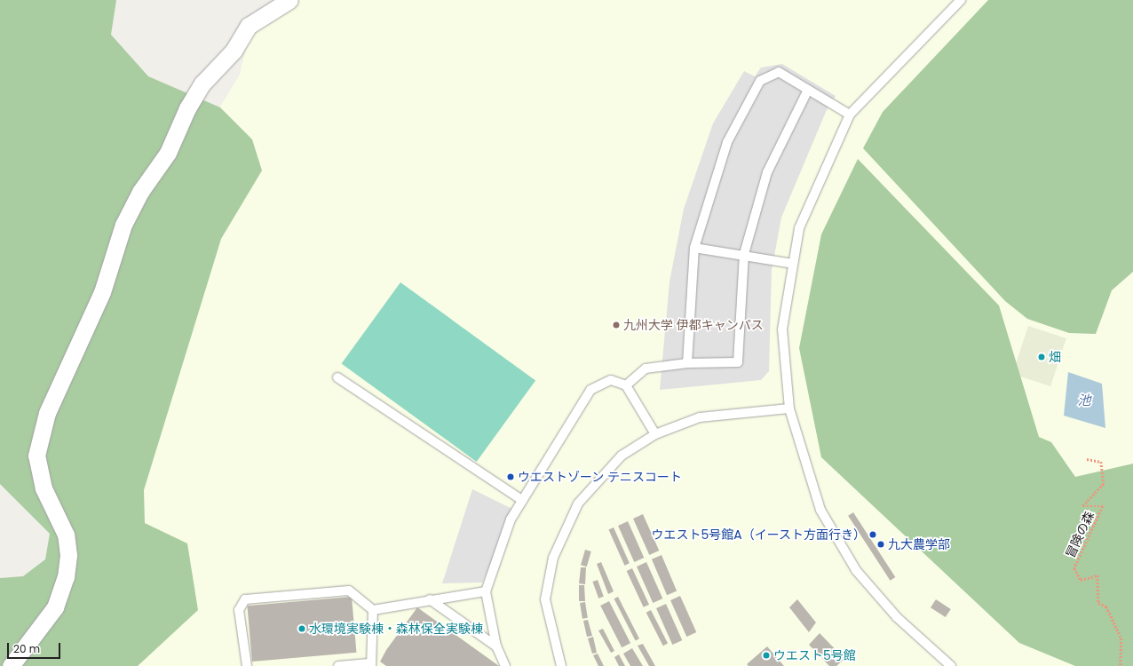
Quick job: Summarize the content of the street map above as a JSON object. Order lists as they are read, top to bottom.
{
  "streets": {
    "path": ["冒険の森"]
  },
  "water": ["池"],
  "places": [
    "九州大学 伊都キャンパス",
    "畑",
    "ウエストゾーン テニスコート",
    "ウエスト5号館A（イースト方面行き）",
    "九大農学部",
    "水環境実験棟・森林保全実験棟",
    "ウエスト5号館"
  ],
  "scale_bar": "20 m"
}
